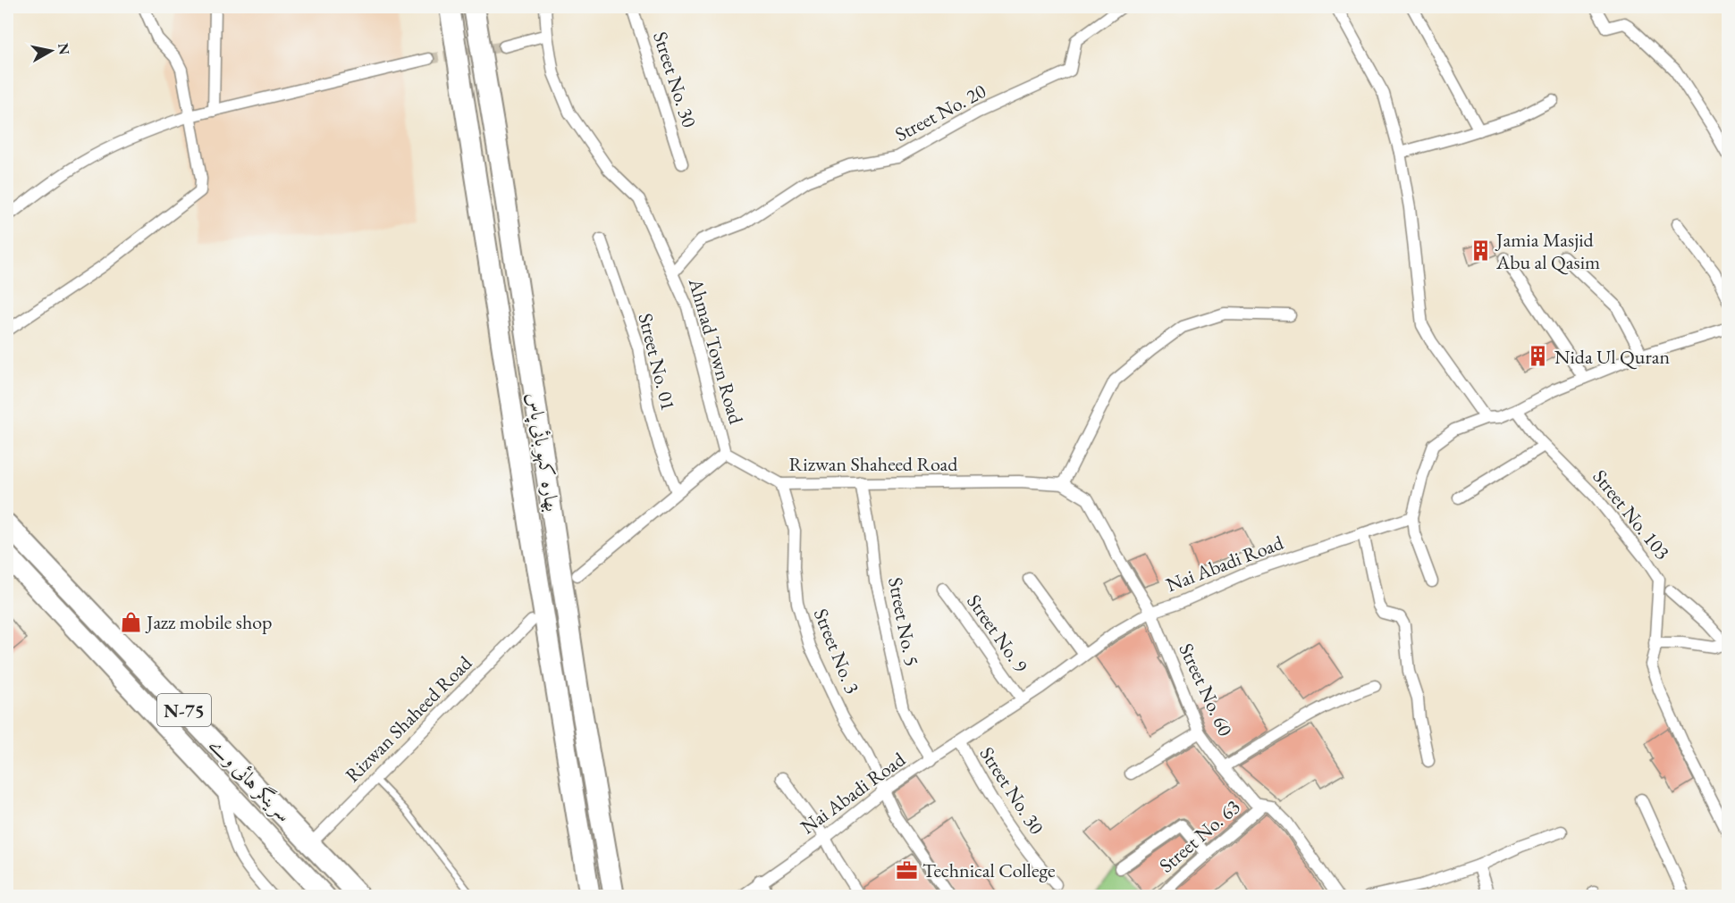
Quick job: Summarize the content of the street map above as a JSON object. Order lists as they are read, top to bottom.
{
  "streets": {
    "highway": ["بھارہ کہو بائی پاس", "N-75", "سرینگر ہائی وے"],
    "street": [
      "Street No. 30",
      "Street No. 20",
      "Ahmad Town Road",
      "Street No. 01",
      "Rizwan Shaheed Road",
      "Street No. 103",
      "Nai Abadi Road",
      "Street No. 5",
      "Street No. 9",
      "Street No. 3",
      "Street No. 60",
      "Street No. 63"
    ]
  },
  "crossings": [
    ["Street No. 30", "Nai Abadi Road"],
    ["Street No. 20", "Ahmad Town Road"],
    ["Ahmad Town Road", "Rizwan Shaheed Road"],
    ["Rizwan Shaheed Road", "Nai Abadi Road"],
    ["Rizwan Shaheed Road", "Street No. 5"],
    ["Rizwan Shaheed Road", "Street No. 3"],
    ["Rizwan Shaheed Road", "Street No. 60"],
    ["Rizwan Shaheed Road", "سرینگر ہائی وے"],
    ["Nai Abadi Road", "Street No. 5"],
    ["Nai Abadi Road", "Street No. 9"],
    ["Nai Abadi Road", "Street No. 3"],
    ["Nai Abadi Road", "Street No. 60"],
    ["Street No. 60", "Street No. 63"]
  ],
  "places": {
    "building": ["Jamia Masjid Abu al Qasim", "Nida Ul Quran"],
    "shop": ["Jazz mobile shop"],
    "office": ["Technical College"]
  },
  "north": "right"
}
